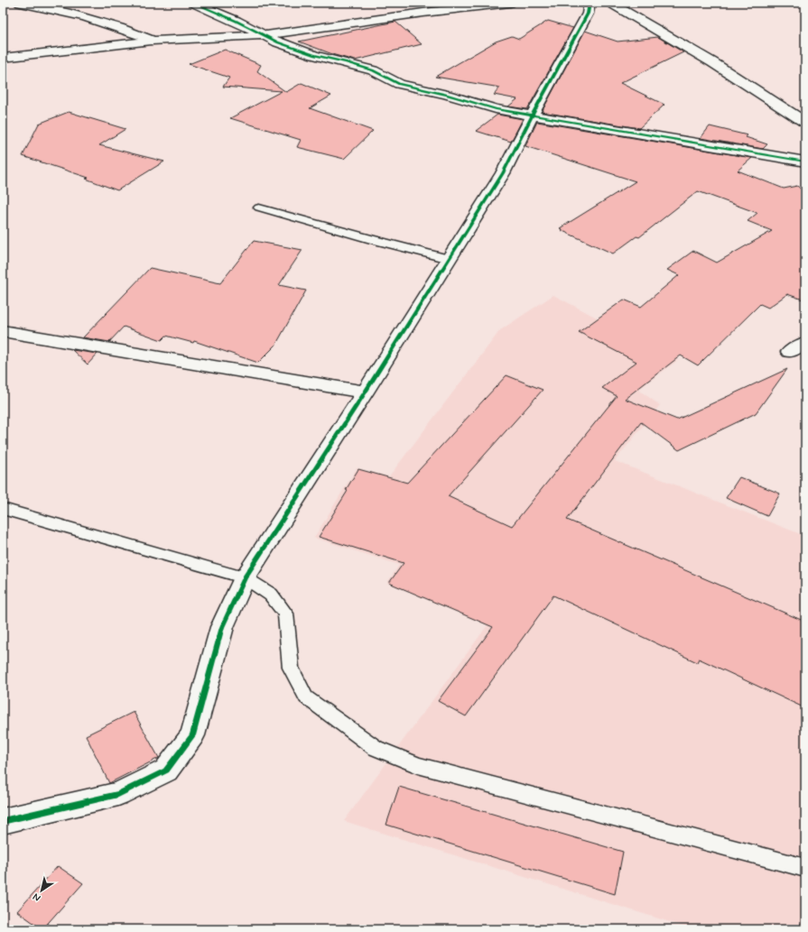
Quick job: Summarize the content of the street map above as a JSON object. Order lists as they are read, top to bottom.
{
  "north": "bottom left"
}
